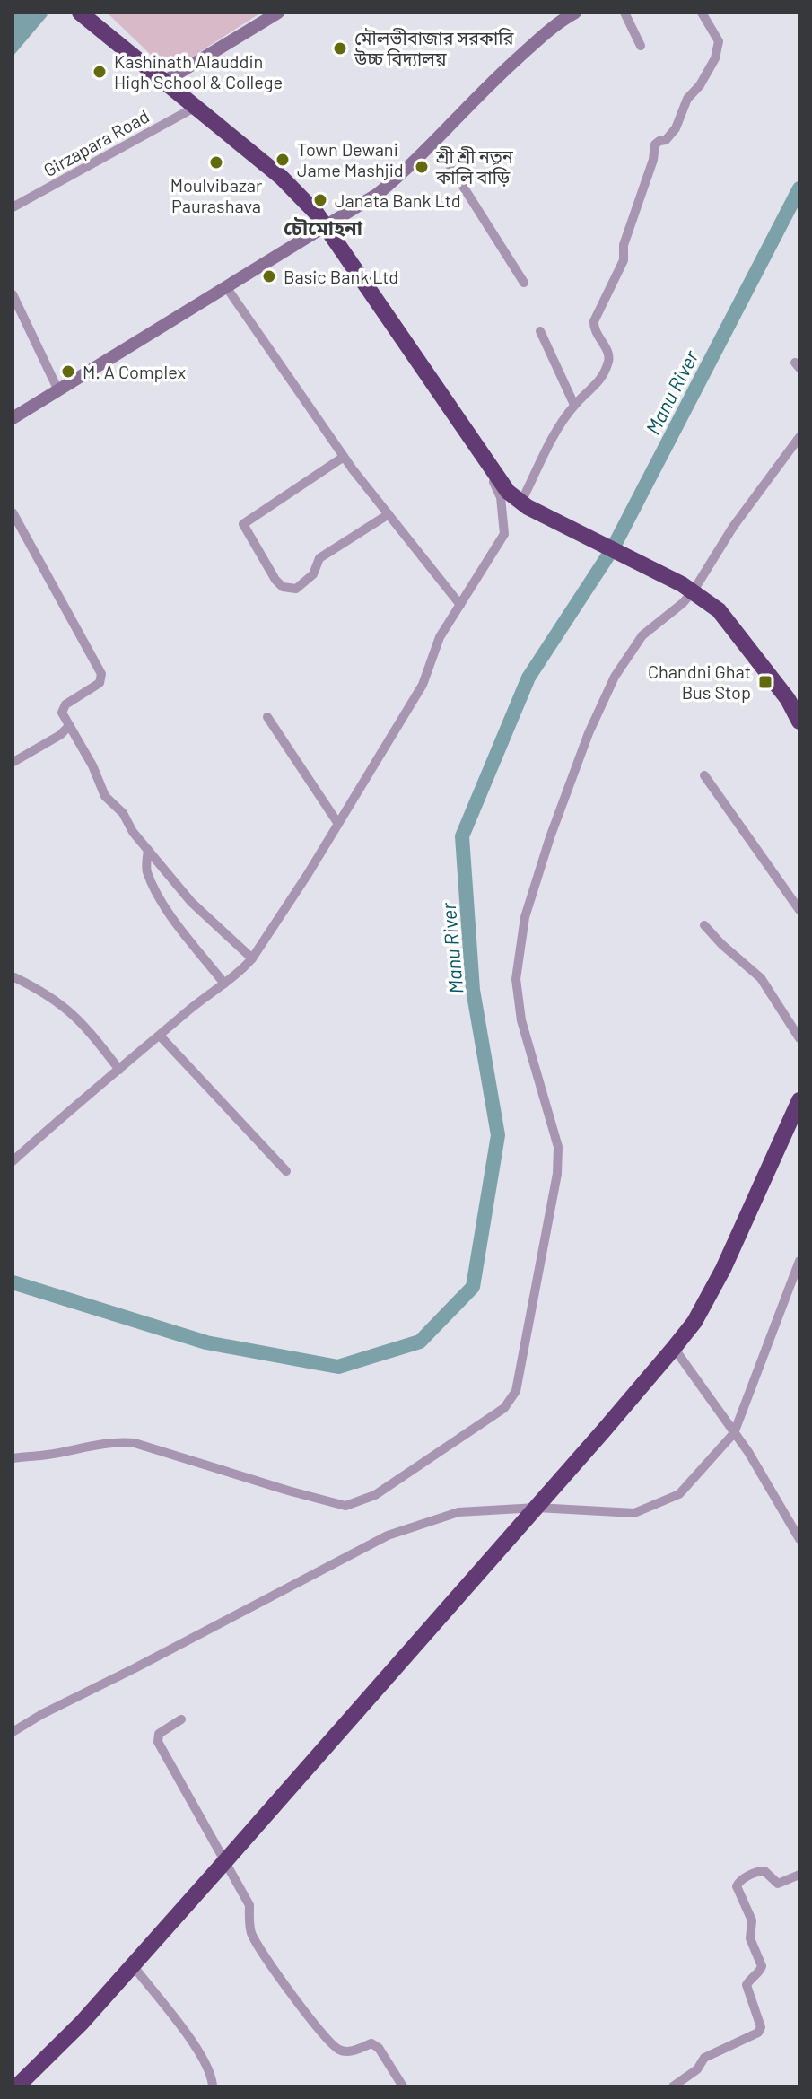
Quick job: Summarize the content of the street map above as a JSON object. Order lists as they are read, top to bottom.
{
  "streets": {
    "street": ["Girzapara Road"]
  },
  "districts": ["চৌমোহনা"],
  "water": ["Manu River"],
  "places": {
    "other": [
      "মৌলভীবাজার সরকারি উচ্চ বিদ্যালয়",
      "Kashinath Alauddin High School & College",
      "Town Dewani Jame Mashjid",
      "Moulvibazar Paurashava",
      "শ্রী শ্রী নতুন কালি বাড়ি",
      "Janata Bank Ltd",
      "Basic Bank Ltd",
      "M. A Complex"
    ],
    "transit": ["Chandni Ghat Bus Stop"]
  }
}
